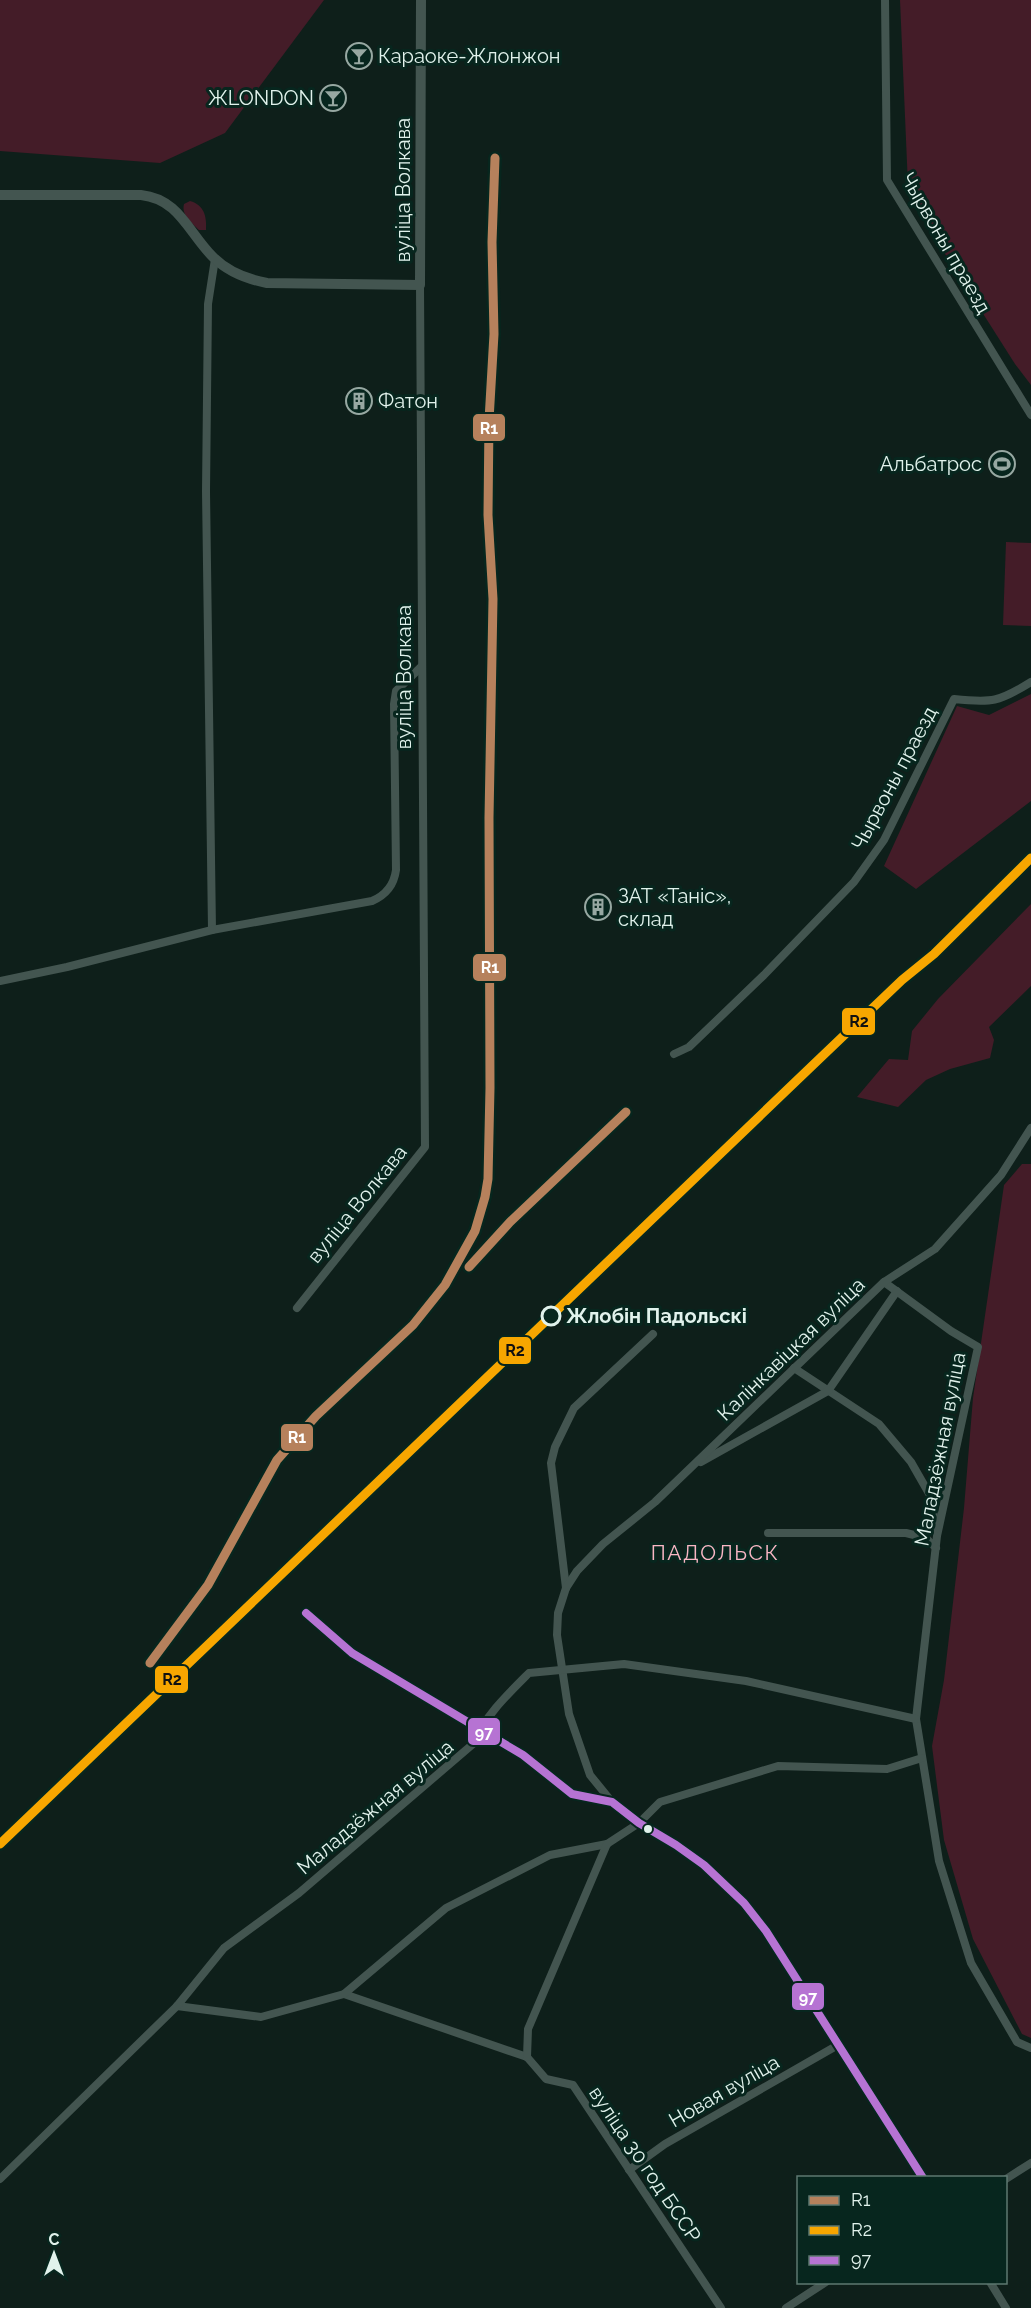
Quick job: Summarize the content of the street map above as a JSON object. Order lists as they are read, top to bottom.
{
  "streets": {
    "street": [
      "вуліца Волкава",
      "Чырвоны праезд",
      "Калінкавіцкая вуліца",
      "Маладзёжная вуліца",
      "Новая вуліца",
      "вуліца 30 год БССР"
    ]
  },
  "crossings": [
    ["Калінкавіцкая вуліца", "Маладзёжная вуліца"],
    ["Новая вуліца", "вуліца 30 год БССР"]
  ],
  "districts": ["ПАДОЛЬСК"],
  "places": {
    "bar": ["Караоке-Жлонжон", "ЖLONDON"],
    "building": ["Фатон", "ЗАТ «Таніс», склад"],
    "sports": ["Альбатрос"],
    "other": ["Жлобін Падольскі"]
  },
  "lines": ["transit line R1", "transit line R2", "transit line 97"],
  "legend": ["R1", "R2", "97"],
  "north": "top"
}
